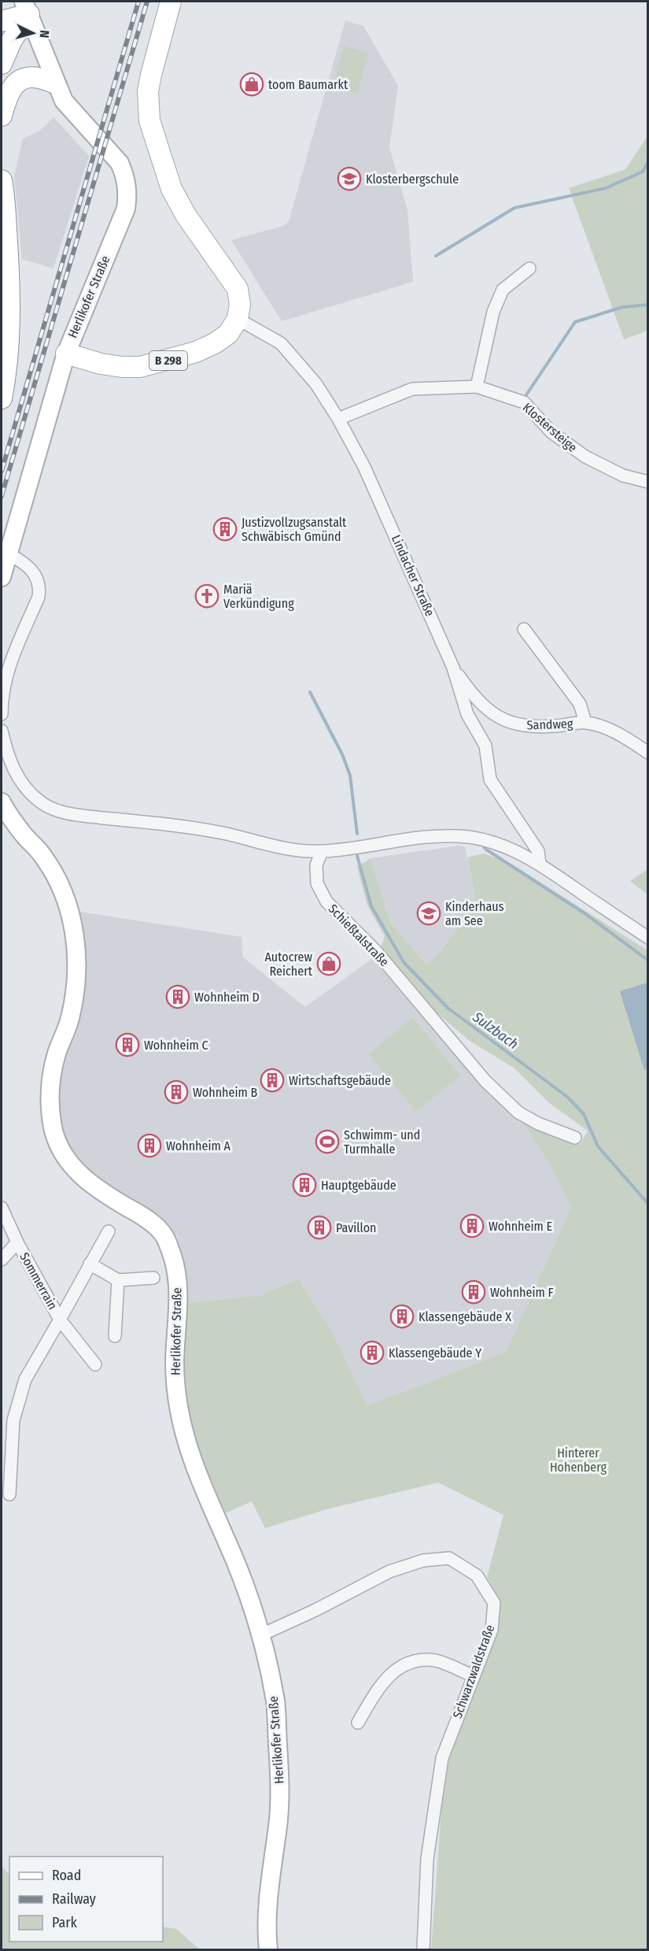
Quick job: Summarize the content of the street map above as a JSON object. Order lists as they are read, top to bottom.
{
  "streets": {
    "main road": ["Herlikofer Straße", "B 298"],
    "street": [
      "Klostersteige",
      "Lindacher Straße",
      "Sandweg",
      "Schießtalstraße",
      "Sommerrain",
      "Schwarzwaldstraße"
    ]
  },
  "crossings": [
    ["Herlikofer Straße", "B 298"],
    ["Herlikofer Straße", "Schwarzwaldstraße"],
    ["B 298", "Lindacher Straße"],
    ["Klostersteige", "Lindacher Straße"],
    ["Lindacher Straße", "Sandweg"]
  ],
  "water": ["Sulzbach"],
  "parks": ["Hinterer Hohenberg"],
  "places": {
    "shop": ["toom Baumarkt", "Autocrew Reichert"],
    "school or university": ["Klosterbergschule", "Kinderhaus am See"],
    "building": [
      "Justizvollzugsanstalt Schwäbisch Gmünd",
      "Wohnheim D",
      "Wohnheim C",
      "Wirtschaftsgebäude",
      "Wohnheim B",
      "Wohnheim A",
      "Hauptgebäude",
      "Wohnheim E",
      "Pavillon",
      "Wohnheim F",
      "Klassengebäude X",
      "Klassengebäude Y"
    ],
    "church": ["Mariä Verkündigung"],
    "sports": ["Schwimm- und Turmhalle"]
  },
  "legend": ["Road", "Railway", "Park"],
  "north": "right"
}
